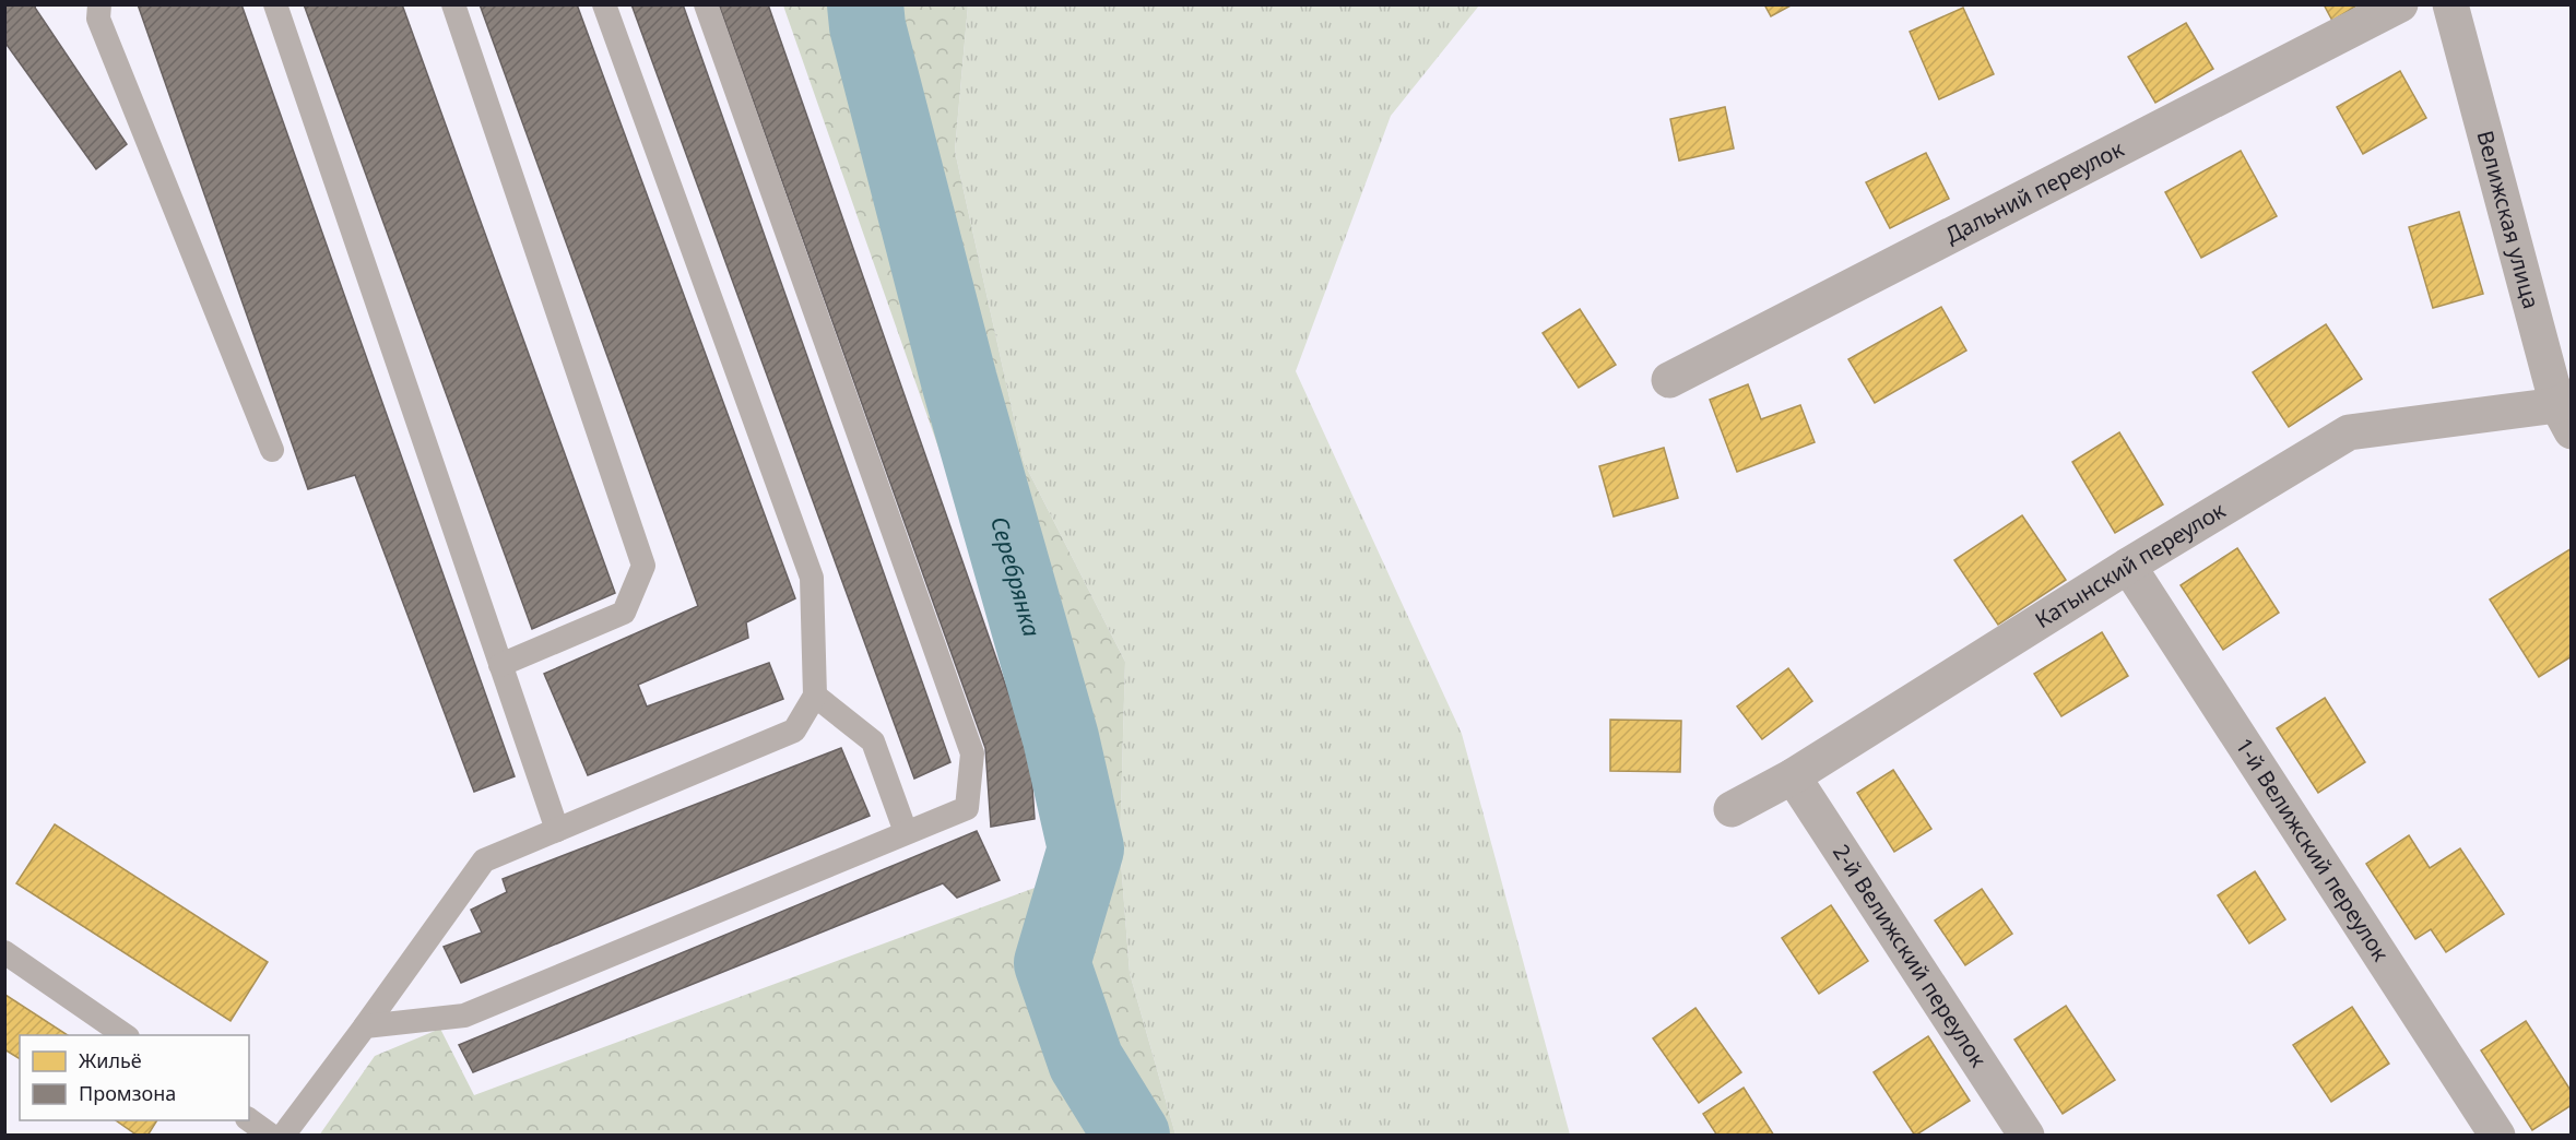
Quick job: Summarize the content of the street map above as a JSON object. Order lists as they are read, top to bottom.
{
  "streets": {
    "street": [
      "Дальний переулок",
      "Велижская улица",
      "Катынский переулок",
      "1-й Велижский переулок",
      "2-й Велижский переулок"
    ]
  },
  "crossings": [
    ["Велижская улица", "Катынский переулок"],
    ["Катынский переулок", "1-й Велижский переулок"],
    ["Катынский переулок", "2-й Велижский переулок"]
  ],
  "water": ["Серебрянка"],
  "legend": ["Жильё", "Промзона"]
}
